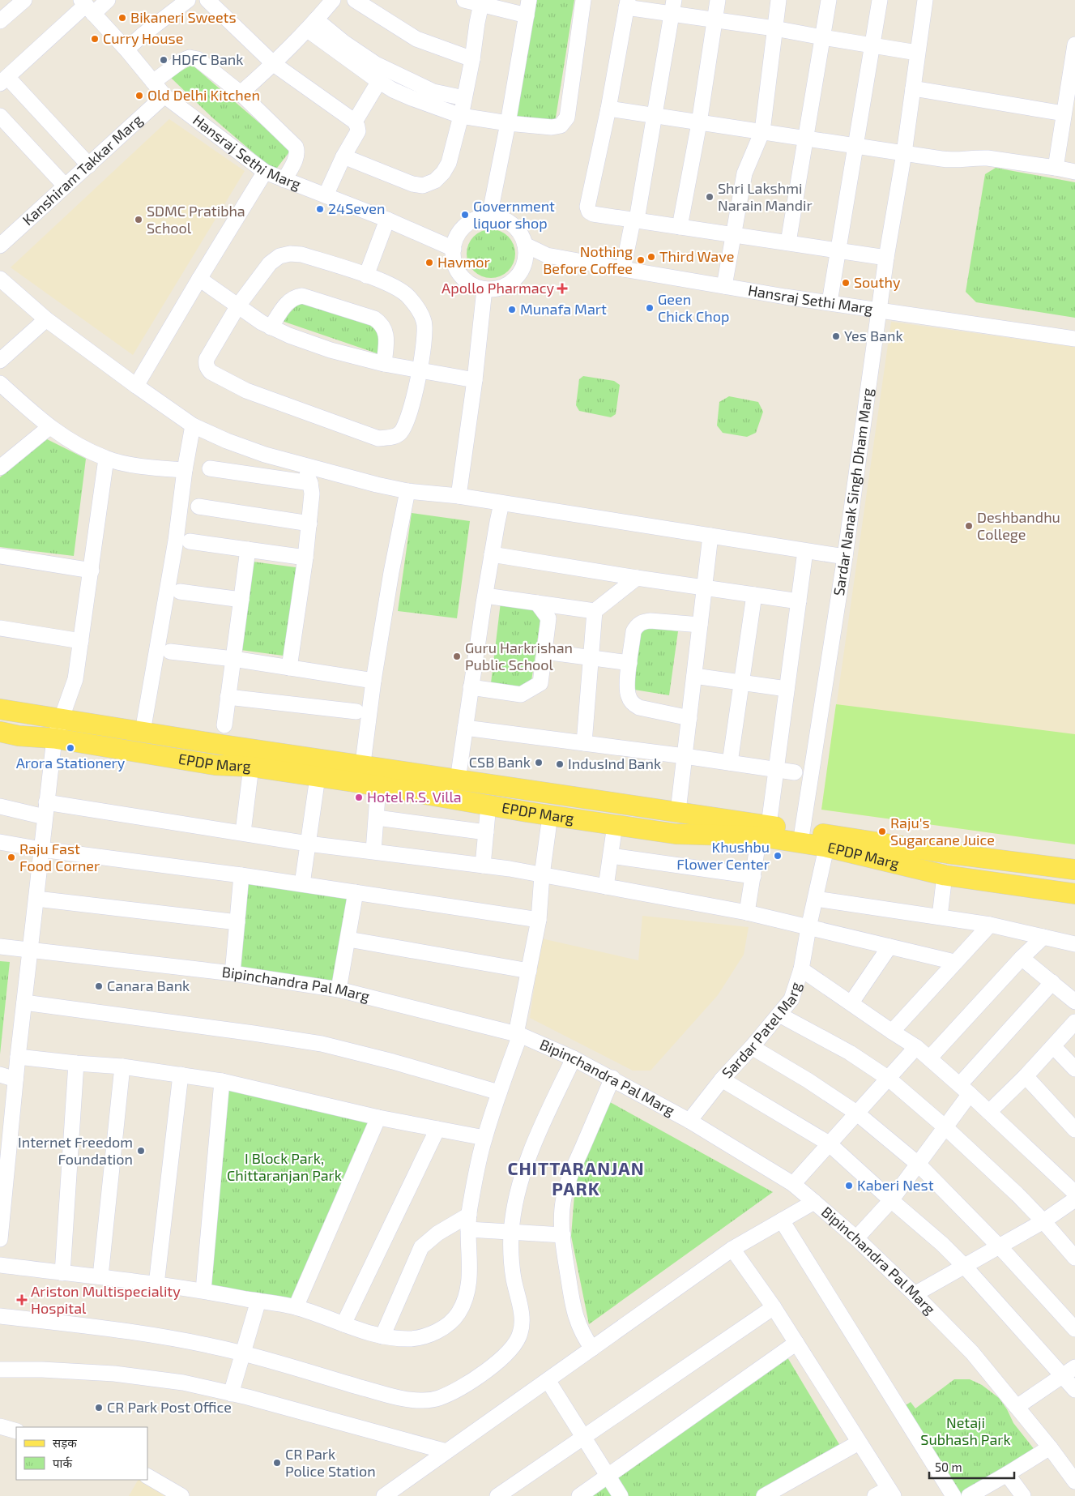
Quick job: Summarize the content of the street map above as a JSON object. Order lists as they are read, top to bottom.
{
  "streets": {
    "main road": ["EPDP Marg"],
    "street": [
      "Hansraj Sethi Marg",
      "Kanshiram Takkar Marg",
      "Sardar Nanak Singh Dham Marg",
      "Bipinchandra Pal Marg",
      "Sardar Patel Marg"
    ]
  },
  "crossings": [
    ["Hansraj Sethi Marg", "Kanshiram Takkar Marg"],
    ["Hansraj Sethi Marg", "Sardar Nanak Singh Dham Marg"],
    ["Sardar Nanak Singh Dham Marg", "EPDP Marg"],
    ["EPDP Marg", "Sardar Patel Marg"],
    ["Bipinchandra Pal Marg", "Sardar Patel Marg"]
  ],
  "districts": ["CHITTARANJAN PARK"],
  "parks": ["I Block Park, Chittaranjan Park", "Netaji Subhash Park"],
  "places": {
    "other": [
      "Bikaneri Sweets",
      "Curry House",
      "HDFC Bank",
      "Old Delhi Kitchen",
      "Shri Lakshmi Narain Mandir",
      "24Seven",
      "Government liquor shop",
      "SDMC Pratibha School",
      "Third Wave",
      "Nothing Before Coffee",
      "Havmor",
      "Southy",
      "Geen Chick Chop",
      "Munafa Mart",
      "Yes Bank",
      "Deshbandhu College",
      "Guru Harkrishan Public School",
      "Arora Stationery",
      "CSB Bank",
      "IndusInd Bank",
      "Hotel R.S. Villa",
      "Raju's Sugarcane Juice",
      "Khushbu Flower Center",
      "Raju Fast Food Corner",
      "Canara Bank",
      "Internet Freedom Foundation",
      "Kaberi Nest",
      "CR Park Post Office",
      "CR Park Police Station"
    ],
    "health": ["Apollo Pharmacy", "Ariston Multispeciality Hospital"]
  },
  "legend": ["सड़क", "पार्क"],
  "scale_bar": "50 m"
}
